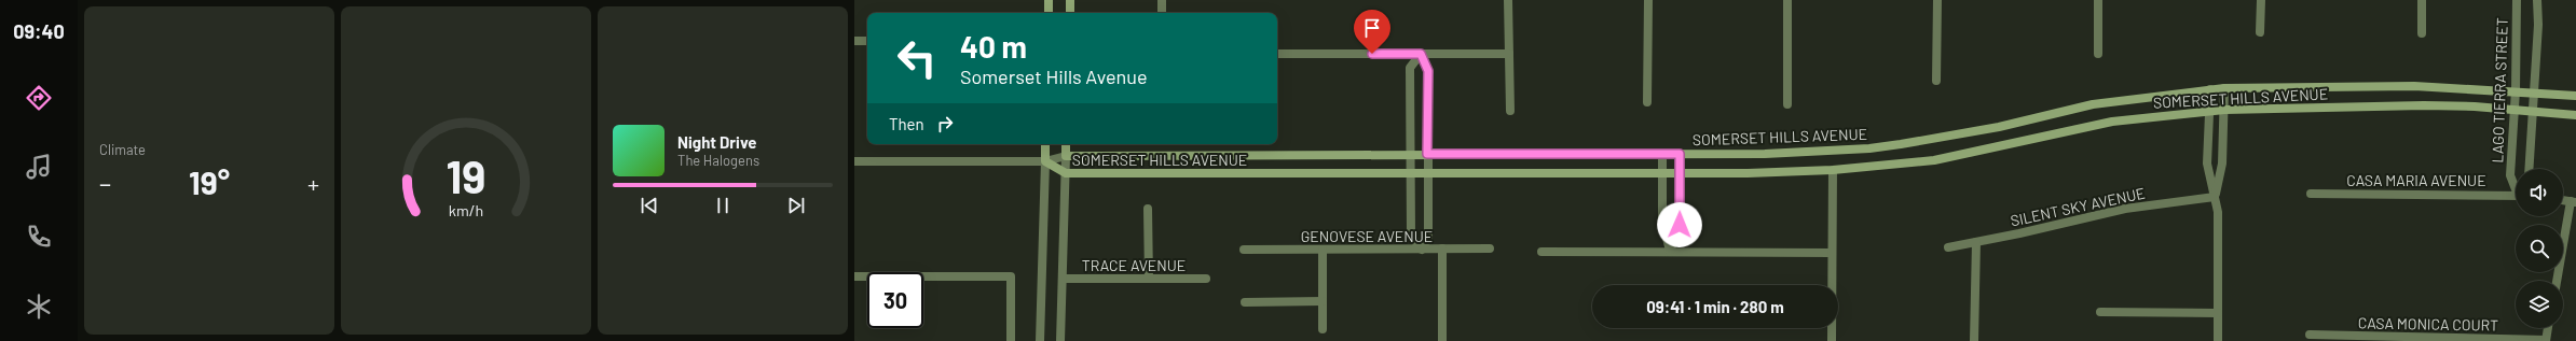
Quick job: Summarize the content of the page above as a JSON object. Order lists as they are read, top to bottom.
{
  "streets": {
    "main road": ["SOMERSET HILLS AVENUE"],
    "street": [
      "LAGO TIERRA STREET",
      "CASA MARIA AVENUE",
      "SILENT SKY AVENUE",
      "GENOVESE AVENUE",
      "TRACE AVENUE",
      "CASA MONICA COURT"
    ]
  },
  "crossings": [
    ["LAGO TIERRA STREET", "SOMERSET HILLS AVENUE"]
  ],
  "page": {
    "tabs": "09:40",
    "tile": "Climate",
    "turn": ["40 m", "Somerset Hills Avenue"],
    "then": "Then",
    "song": ["Night Drive", "The Halogens"],
    "heat": ["−", "19°", "+"],
    "limit": "30",
    "trip": "09:41 · 1 min · 280 m",
    "gauge": ["19", "km/h"]
  }
}
